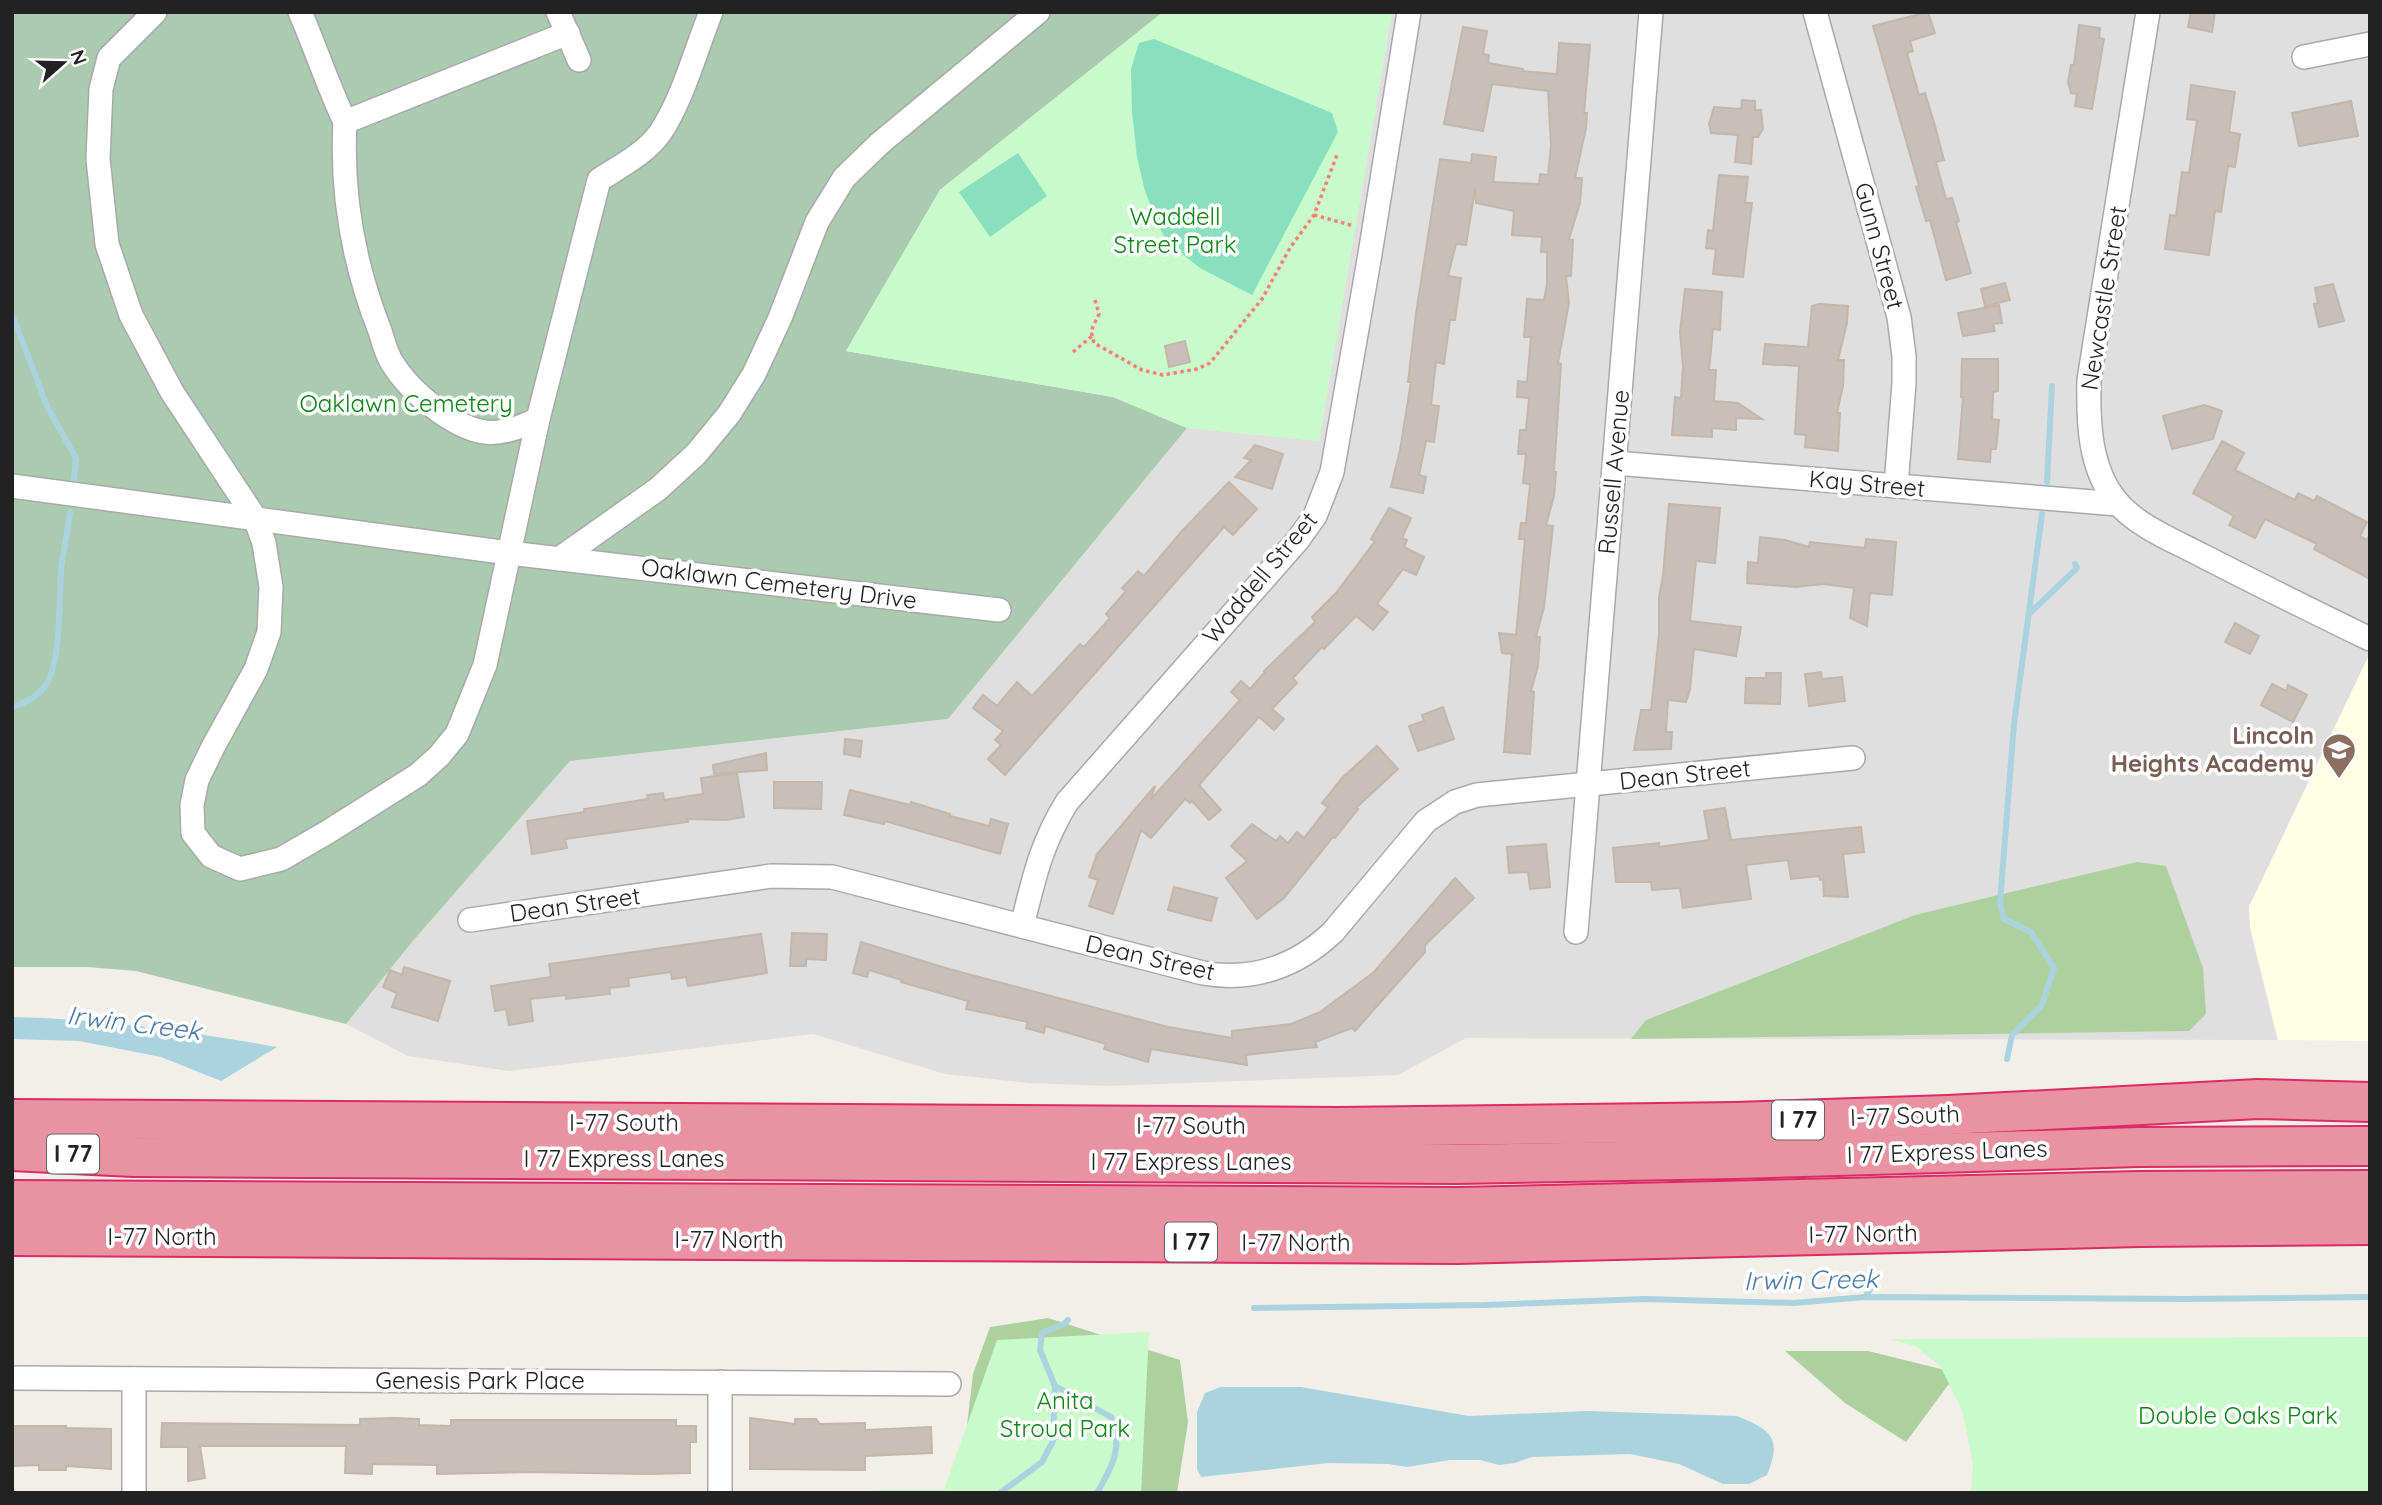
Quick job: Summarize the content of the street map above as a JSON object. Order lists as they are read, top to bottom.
{
  "streets": {
    "highway": [
      "I-77 South",
      "I 77",
      "I 77 Express Lanes",
      "I-77 North"
    ],
    "street": [
      "Gunn Street",
      "Newcastle Street",
      "Russell Avenue",
      "Kay Street",
      "Waddell Street",
      "Oaklawn Cemetery Drive",
      "Dean Street",
      "Genesis Park Place"
    ]
  },
  "crossings": [
    ["Gunn Street", "Kay Street"],
    ["Newcastle Street", "Kay Street"],
    ["Russell Avenue", "Kay Street"],
    ["Russell Avenue", "Dean Street"],
    ["Waddell Street", "Dean Street"]
  ],
  "water": ["Irwin Creek"],
  "parks": [
    "Waddell Street Park",
    "Oaklawn Cemetery",
    "Anita Stroud Park",
    "Double Oaks Park"
  ],
  "places": {
    "school or university": ["Lincoln Heights Academy"]
  },
  "north": "right"
}
